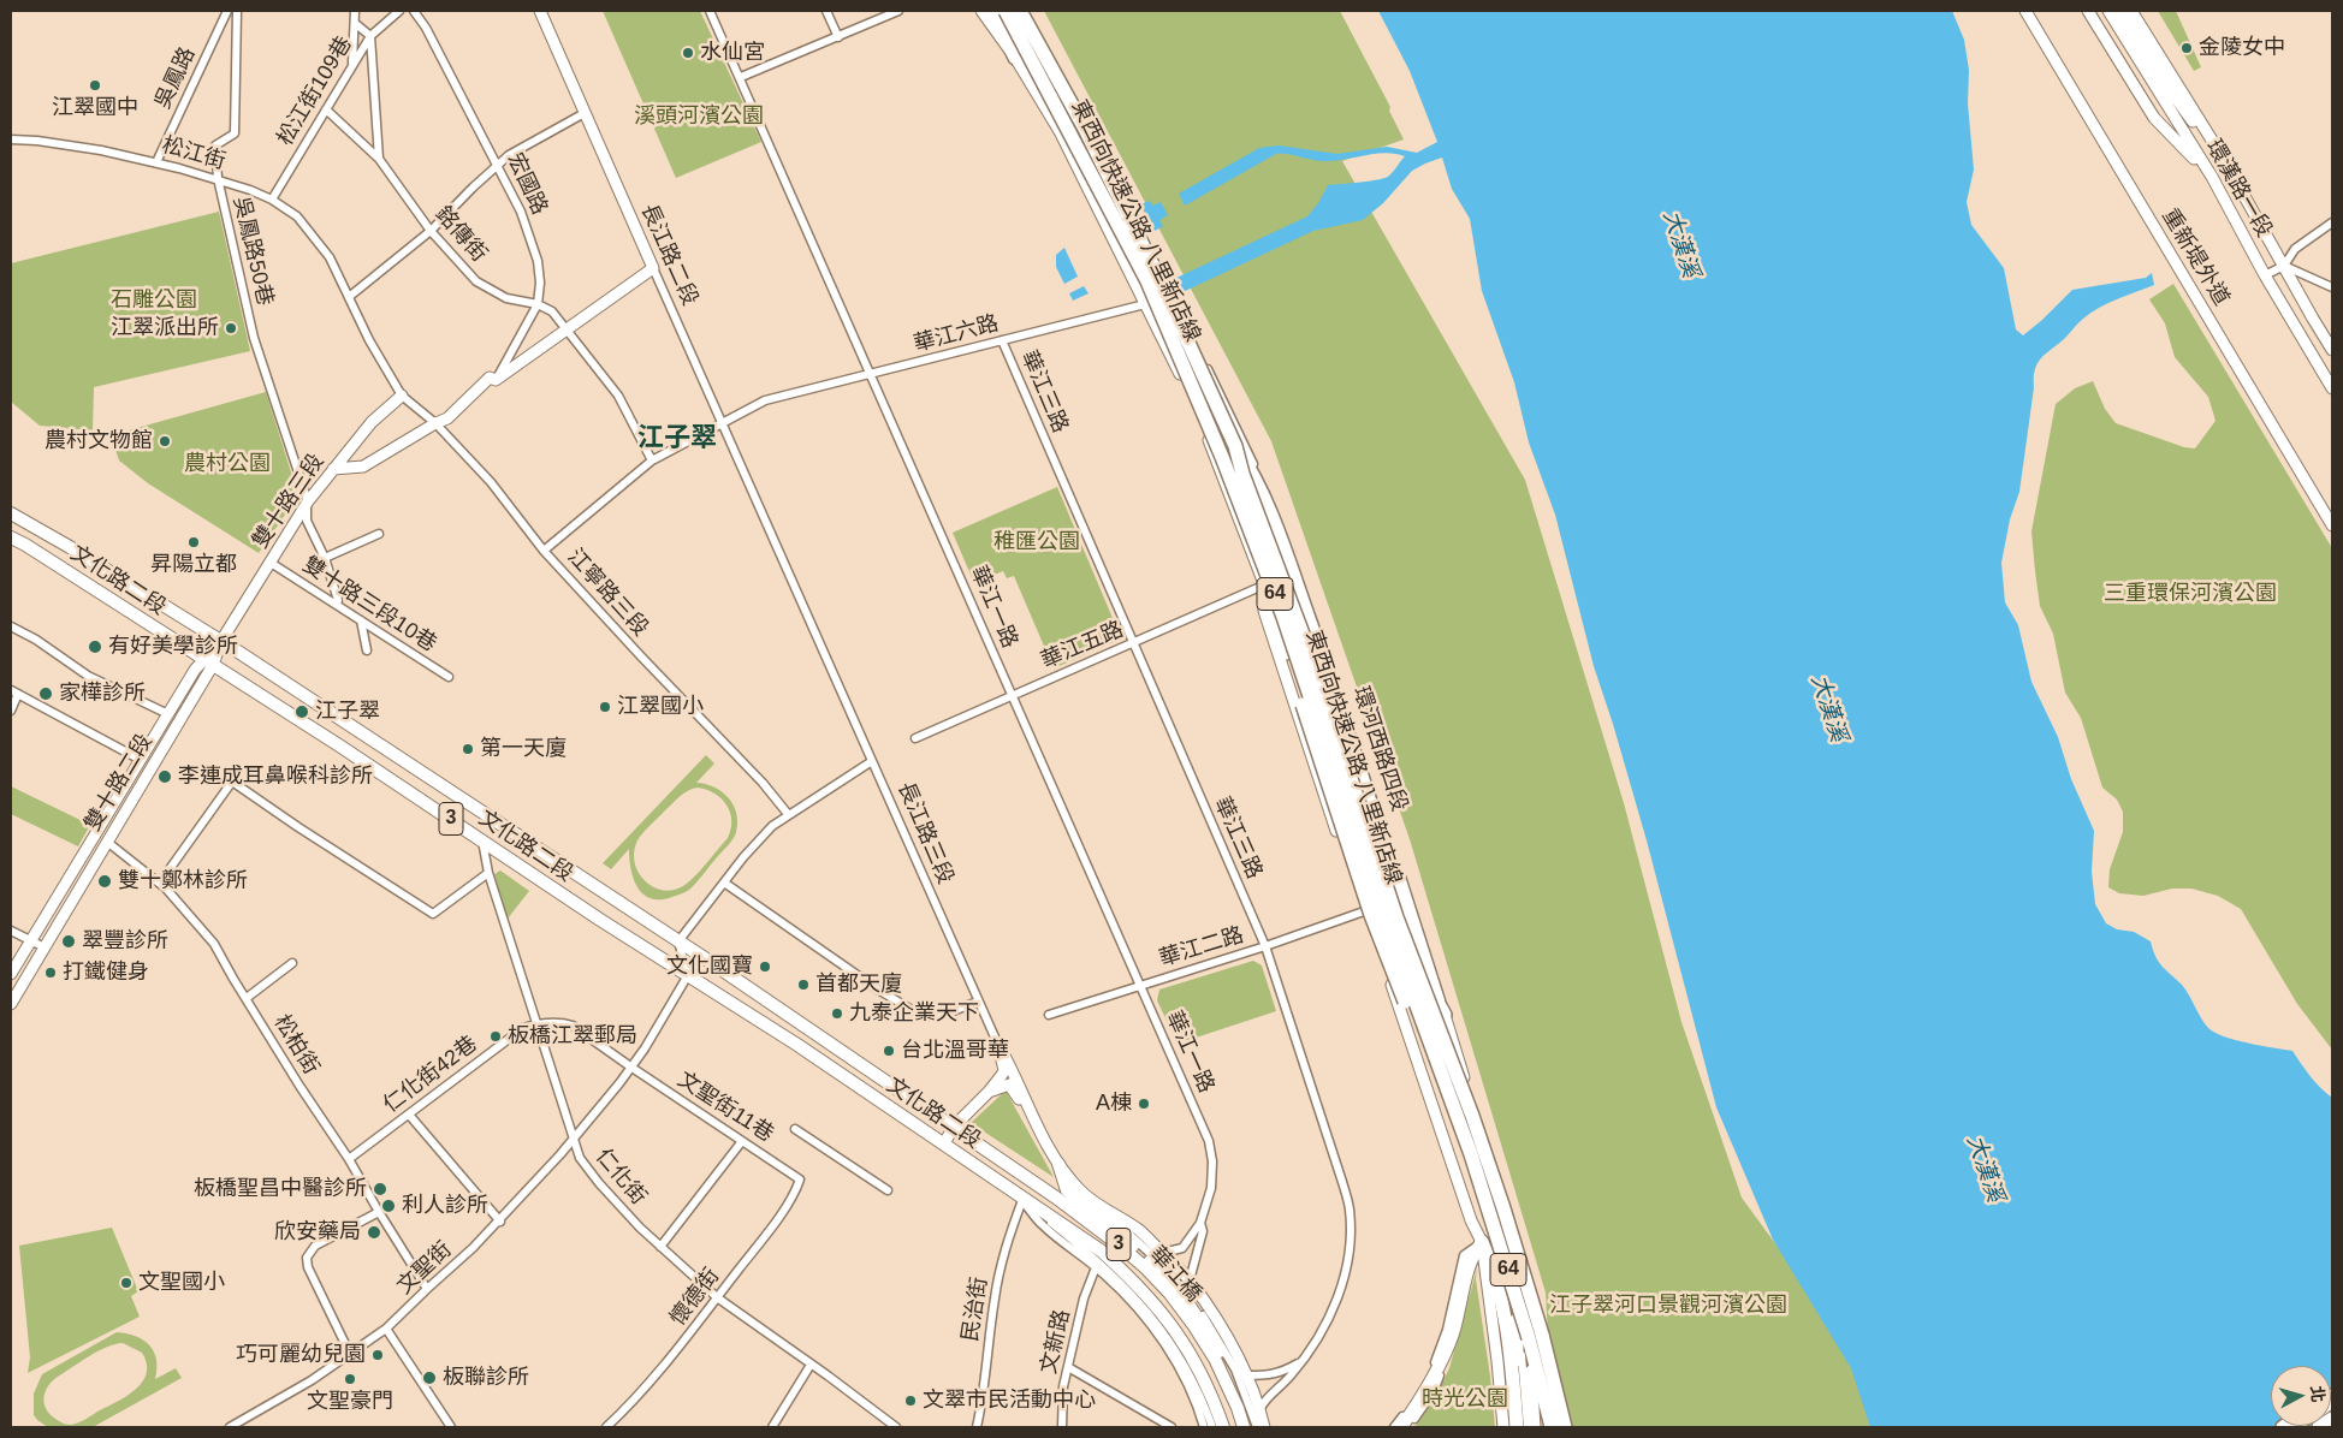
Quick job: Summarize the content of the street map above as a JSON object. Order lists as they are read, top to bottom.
{
  "streets": {
    "highway": ["東西向快速公路 八里新店線", "64"],
    "main road": ["文化路二段", "3", "華江橋"],
    "street": [
      "吳鳳路",
      "松江街109巷",
      "松江街",
      "宏國路",
      "環漢路一段",
      "銘傳街",
      "吳鳳路50巷",
      "長江路二段",
      "重新堤外道",
      "華江六路",
      "華江三路",
      "雙十路三段",
      "江寧路三段",
      "雙十路三段10巷",
      "華江一路",
      "華江五路",
      "環河西路四段",
      "雙十路二段",
      "長江路三段",
      "華江二路",
      "松柏街",
      "仁化街42巷",
      "文聖街11巷",
      "仁化街",
      "文聖街",
      "懷德街",
      "民治街",
      "文新路"
    ]
  },
  "crossings": [
    ["吳鳳路", "松江街"],
    ["松江街109巷", "松江街"],
    ["松江街109巷", "銘傳街"],
    ["松江街", "吳鳳路50巷"],
    ["松江街", "雙十路三段"],
    ["松江街", "江寧路三段"],
    ["宏國路", "銘傳街"],
    ["東西向快速公路 八里新店線", "64"],
    ["東西向快速公路 八里新店線", "環河西路四段"],
    ["吳鳳路50巷", "雙十路三段"],
    ["吳鳳路50巷", "雙十路三段10巷"],
    ["長江路二段", "華江六路"],
    ["長江路二段", "長江路三段"],
    ["華江六路", "華江三路"],
    ["華江六路", "江寧路三段"],
    ["華江六路", "華江一路"],
    ["華江六路", "環河西路四段"],
    ["華江三路", "華江五路"],
    ["華江三路", "華江二路"],
    ["雙十路三段", "文化路二段"],
    ["雙十路三段", "江寧路三段"],
    ["雙十路三段", "雙十路三段10巷"],
    ["雙十路三段", "雙十路二段"],
    ["文化路二段", "雙十路二段"],
    ["文化路二段", "仁化街"],
    ["文化路二段", "文聖街"],
    ["文化路二段", "華江橋"],
    ["文化路二段", "民治街"],
    ["文化路二段", "文新路"],
    ["華江一路", "華江五路"],
    ["華江一路", "華江二路"],
    ["華江五路", "環河西路四段"],
    ["環河西路四段", "華江二路"],
    ["雙十路二段", "松柏街"],
    ["松柏街", "仁化街42巷"],
    ["松柏街", "文聖街"],
    ["仁化街42巷", "文聖街11巷"],
    ["仁化街42巷", "仁化街"],
    ["文聖街11巷", "仁化街"],
    ["文聖街11巷", "文聖街"],
    ["文聖街11巷", "懷德街"],
    ["仁化街", "文聖街"],
    ["仁化街", "懷德街"]
  ],
  "districts": ["江子翠"],
  "water": ["大漢溪"],
  "parks": [
    "溪頭河濱公園",
    "石雕公園",
    "農村公園",
    "稚匯公園",
    "三重環保河濱公園",
    "江子翠河口景觀河濱公園",
    "時光公園"
  ],
  "places": [
    "金陵女中",
    "水仙宮",
    "江翠國中",
    "江翠派出所",
    "農村文物館",
    "昇陽立都",
    "有好美學診所",
    "家樺診所",
    "江翠國小",
    "江子翠",
    "第一天廈",
    "李連成耳鼻喉科診所",
    "雙十鄭林診所",
    "翠豐診所",
    "文化國寶",
    "打鐵健身",
    "首都天廈",
    "九泰企業天下",
    "板橋江翠郵局",
    "台北溫哥華",
    "A棟",
    "板橋聖昌中醫診所",
    "利人診所",
    "欣安藥局",
    "文聖國小",
    "巧可麗幼兒園",
    "板聯診所",
    "文聖豪門",
    "文翠市民活動中心"
  ],
  "north": "right"
}
